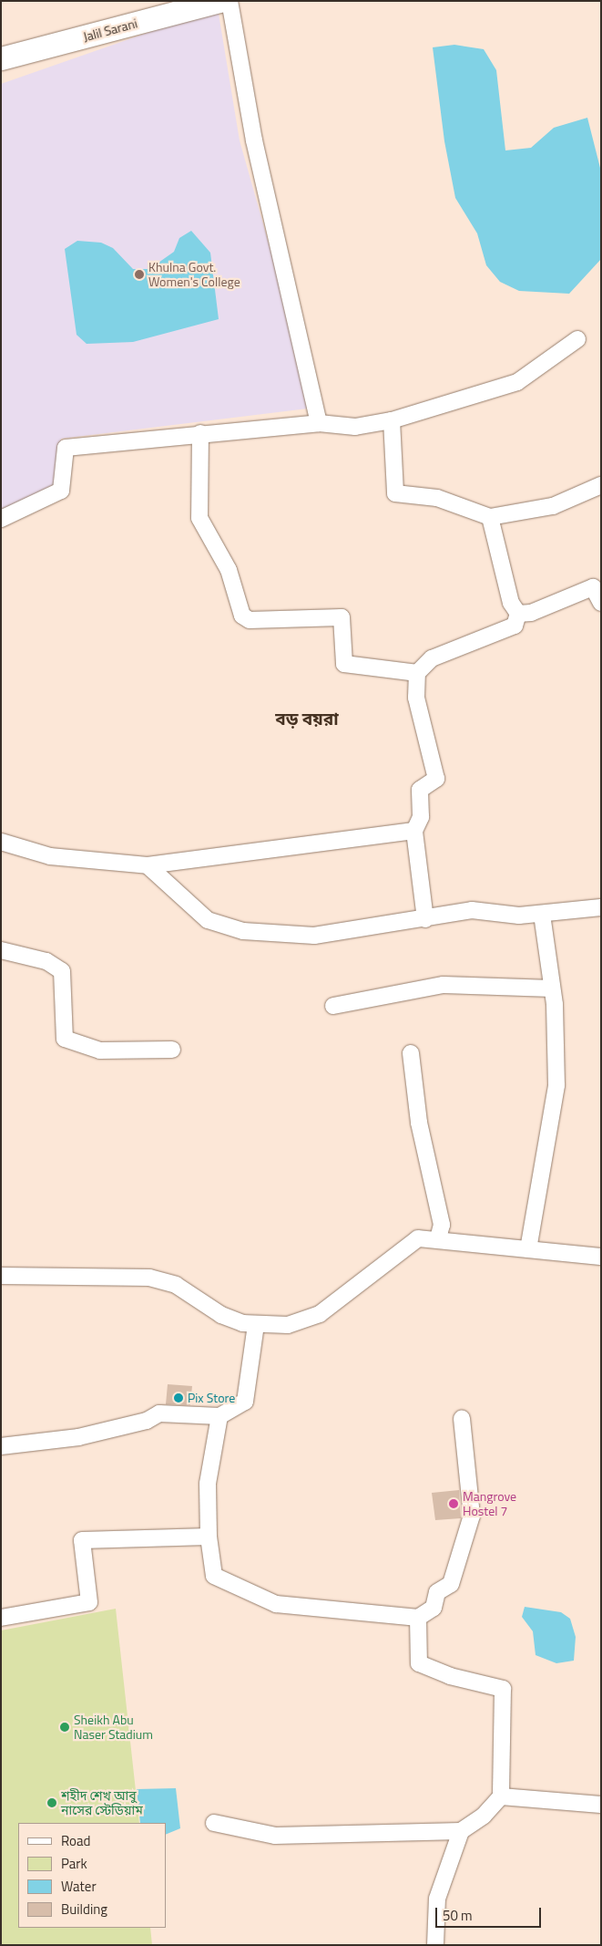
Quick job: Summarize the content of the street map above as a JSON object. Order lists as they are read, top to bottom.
{
  "streets": {
    "main road": ["Jalil Sarani"]
  },
  "districts": ["বড় বয়রা"],
  "places": [
    "Khulna Govt. Women's College",
    "Pix Store",
    "Mangrove Hostel 7",
    "Sheikh Abu Naser Stadium",
    "শহীদ শেখ আবু নাসের স্টেডিয়াম"
  ],
  "legend": [
    "Road",
    "Park",
    "Water",
    "Building"
  ],
  "scale_bar": "50 m"
}
